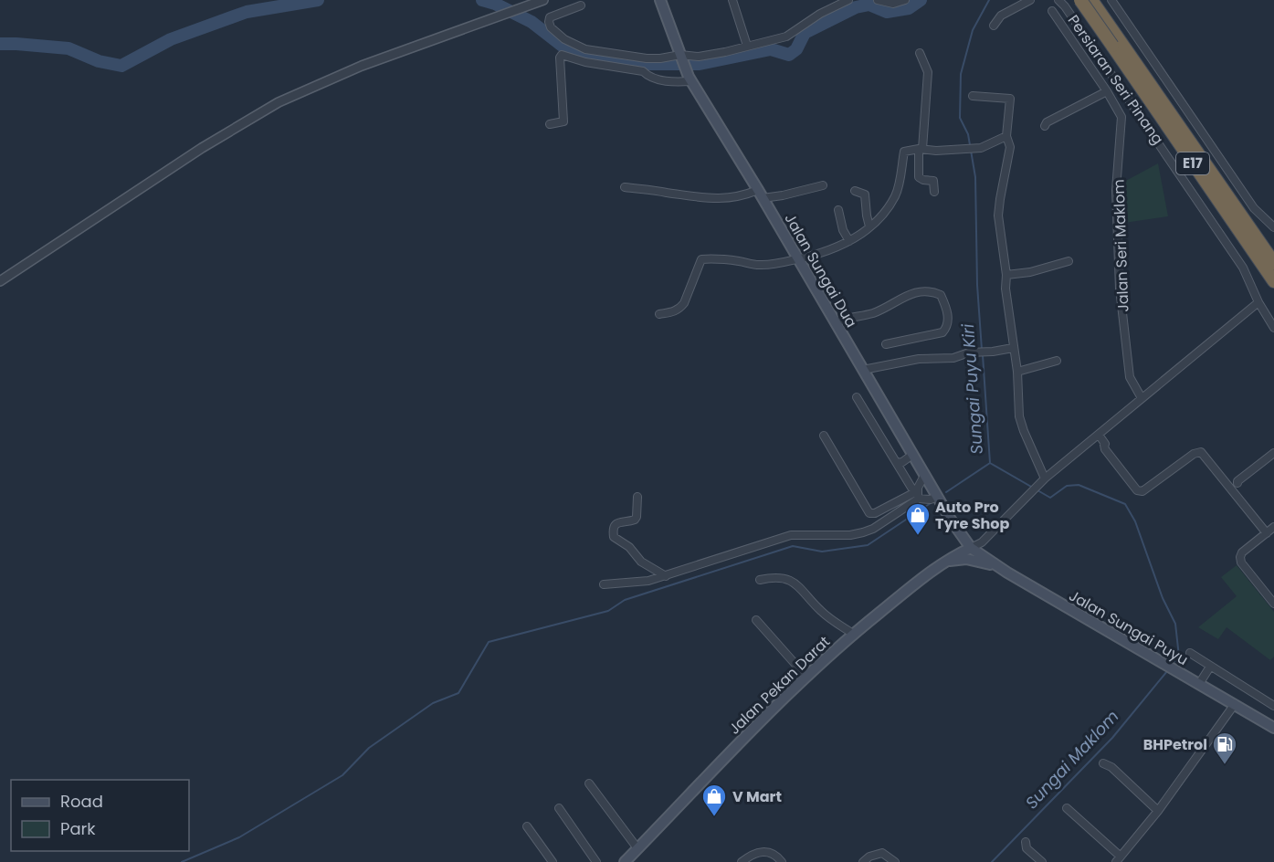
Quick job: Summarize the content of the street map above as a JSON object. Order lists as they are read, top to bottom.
{
  "streets": {
    "highway": ["E17"],
    "main road": ["Jalan Sungai Dua", "Jalan Sungai Puyu", "Jalan Pekan Darat"],
    "street": ["Persiaran Seri Pinang", "Jalan Seri Maklom"]
  },
  "crossings": [
    ["Jalan Sungai Dua", "Jalan Sungai Puyu"],
    ["Jalan Sungai Dua", "Jalan Pekan Darat"],
    ["Jalan Sungai Puyu", "Jalan Pekan Darat"]
  ],
  "water": ["Sungai Puyu Kiri", "Sungai Maklom"],
  "places": {
    "shop": ["Auto Pro Tyre Shop", "V Mart"],
    "fuel station": ["BHPetrol"]
  },
  "legend": ["Road", "Park"]
}
